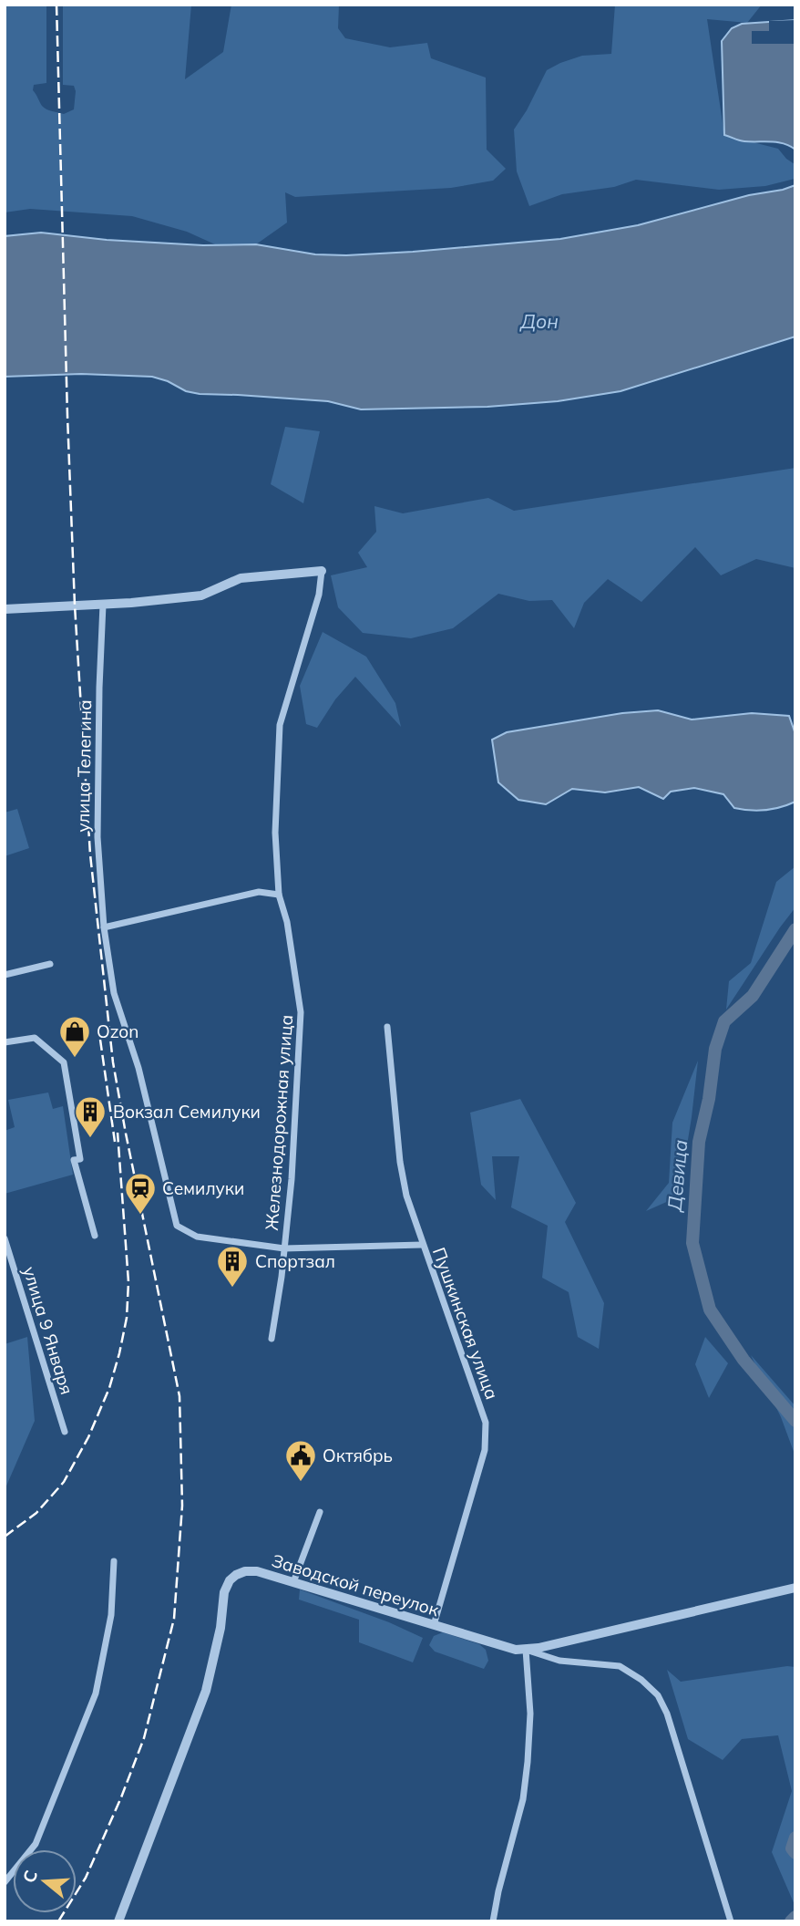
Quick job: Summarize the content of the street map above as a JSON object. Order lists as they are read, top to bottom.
{
  "streets": {
    "street": [
      "улица Телегина",
      "Железнодорожная улица",
      "Пушкинская улица",
      "улица 9 Января",
      "Заводской переулок"
    ]
  },
  "crossings": [
    ["улица Телегина", "Железнодорожная улица"],
    ["улица Телегина", "Пушкинская улица"],
    ["Пушкинская улица", "Заводской переулок"]
  ],
  "water": ["Дон", "Девица"],
  "places": {
    "shop": ["Ozon"],
    "building": ["Вокзал Семилуки", "Спортзал"],
    "station": ["Семилуки"],
    "public building": ["Октябрь"]
  },
  "north": "left"
}
